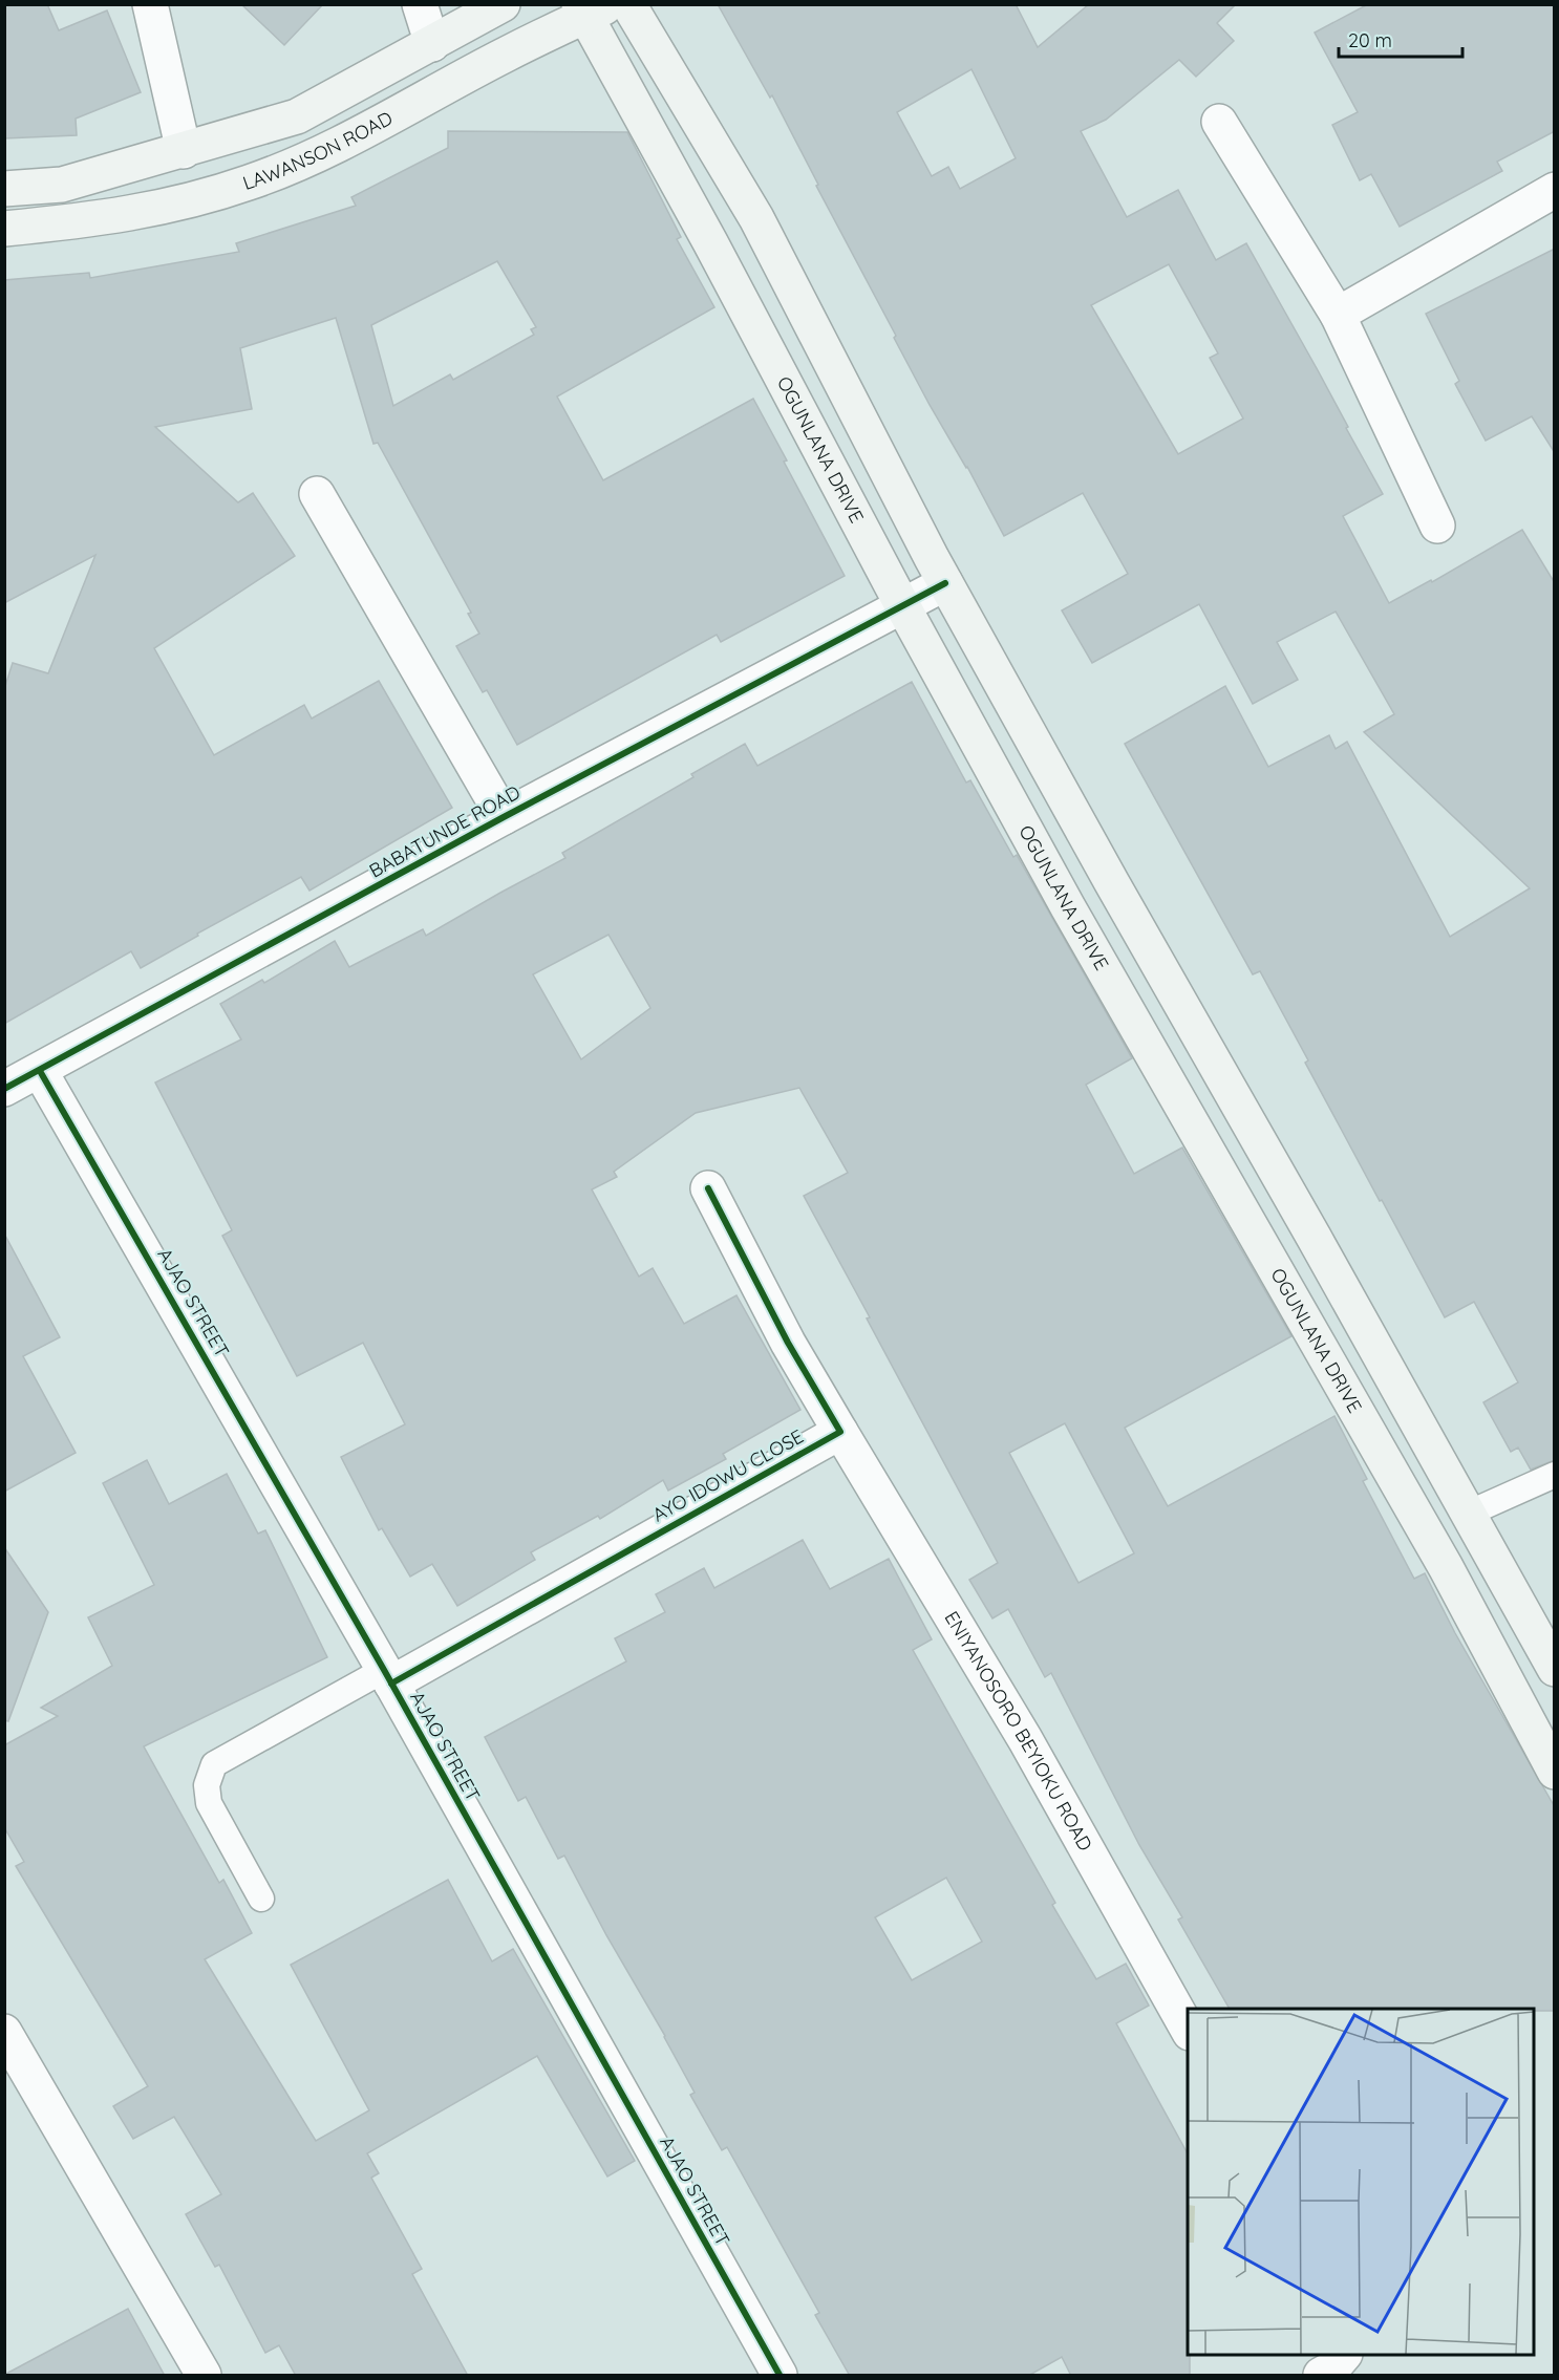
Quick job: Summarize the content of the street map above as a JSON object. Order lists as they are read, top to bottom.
{
  "streets": {
    "main road": ["LAWANSON ROAD", "OGUNLANA DRIVE"],
    "street": [
      "BABATUNDE ROAD",
      "AJAO STREET",
      "AYO IDOWU CLOSE",
      "ENIYANOSORO BEYIOKU ROAD"
    ]
  },
  "crossings": [
    ["LAWANSON ROAD", "OGUNLANA DRIVE"],
    ["OGUNLANA DRIVE", "BABATUNDE ROAD"],
    ["BABATUNDE ROAD", "AJAO STREET"],
    ["AJAO STREET", "AYO IDOWU CLOSE"],
    ["AYO IDOWU CLOSE", "ENIYANOSORO BEYIOKU ROAD"]
  ],
  "scale_bar": "20 m"
}
